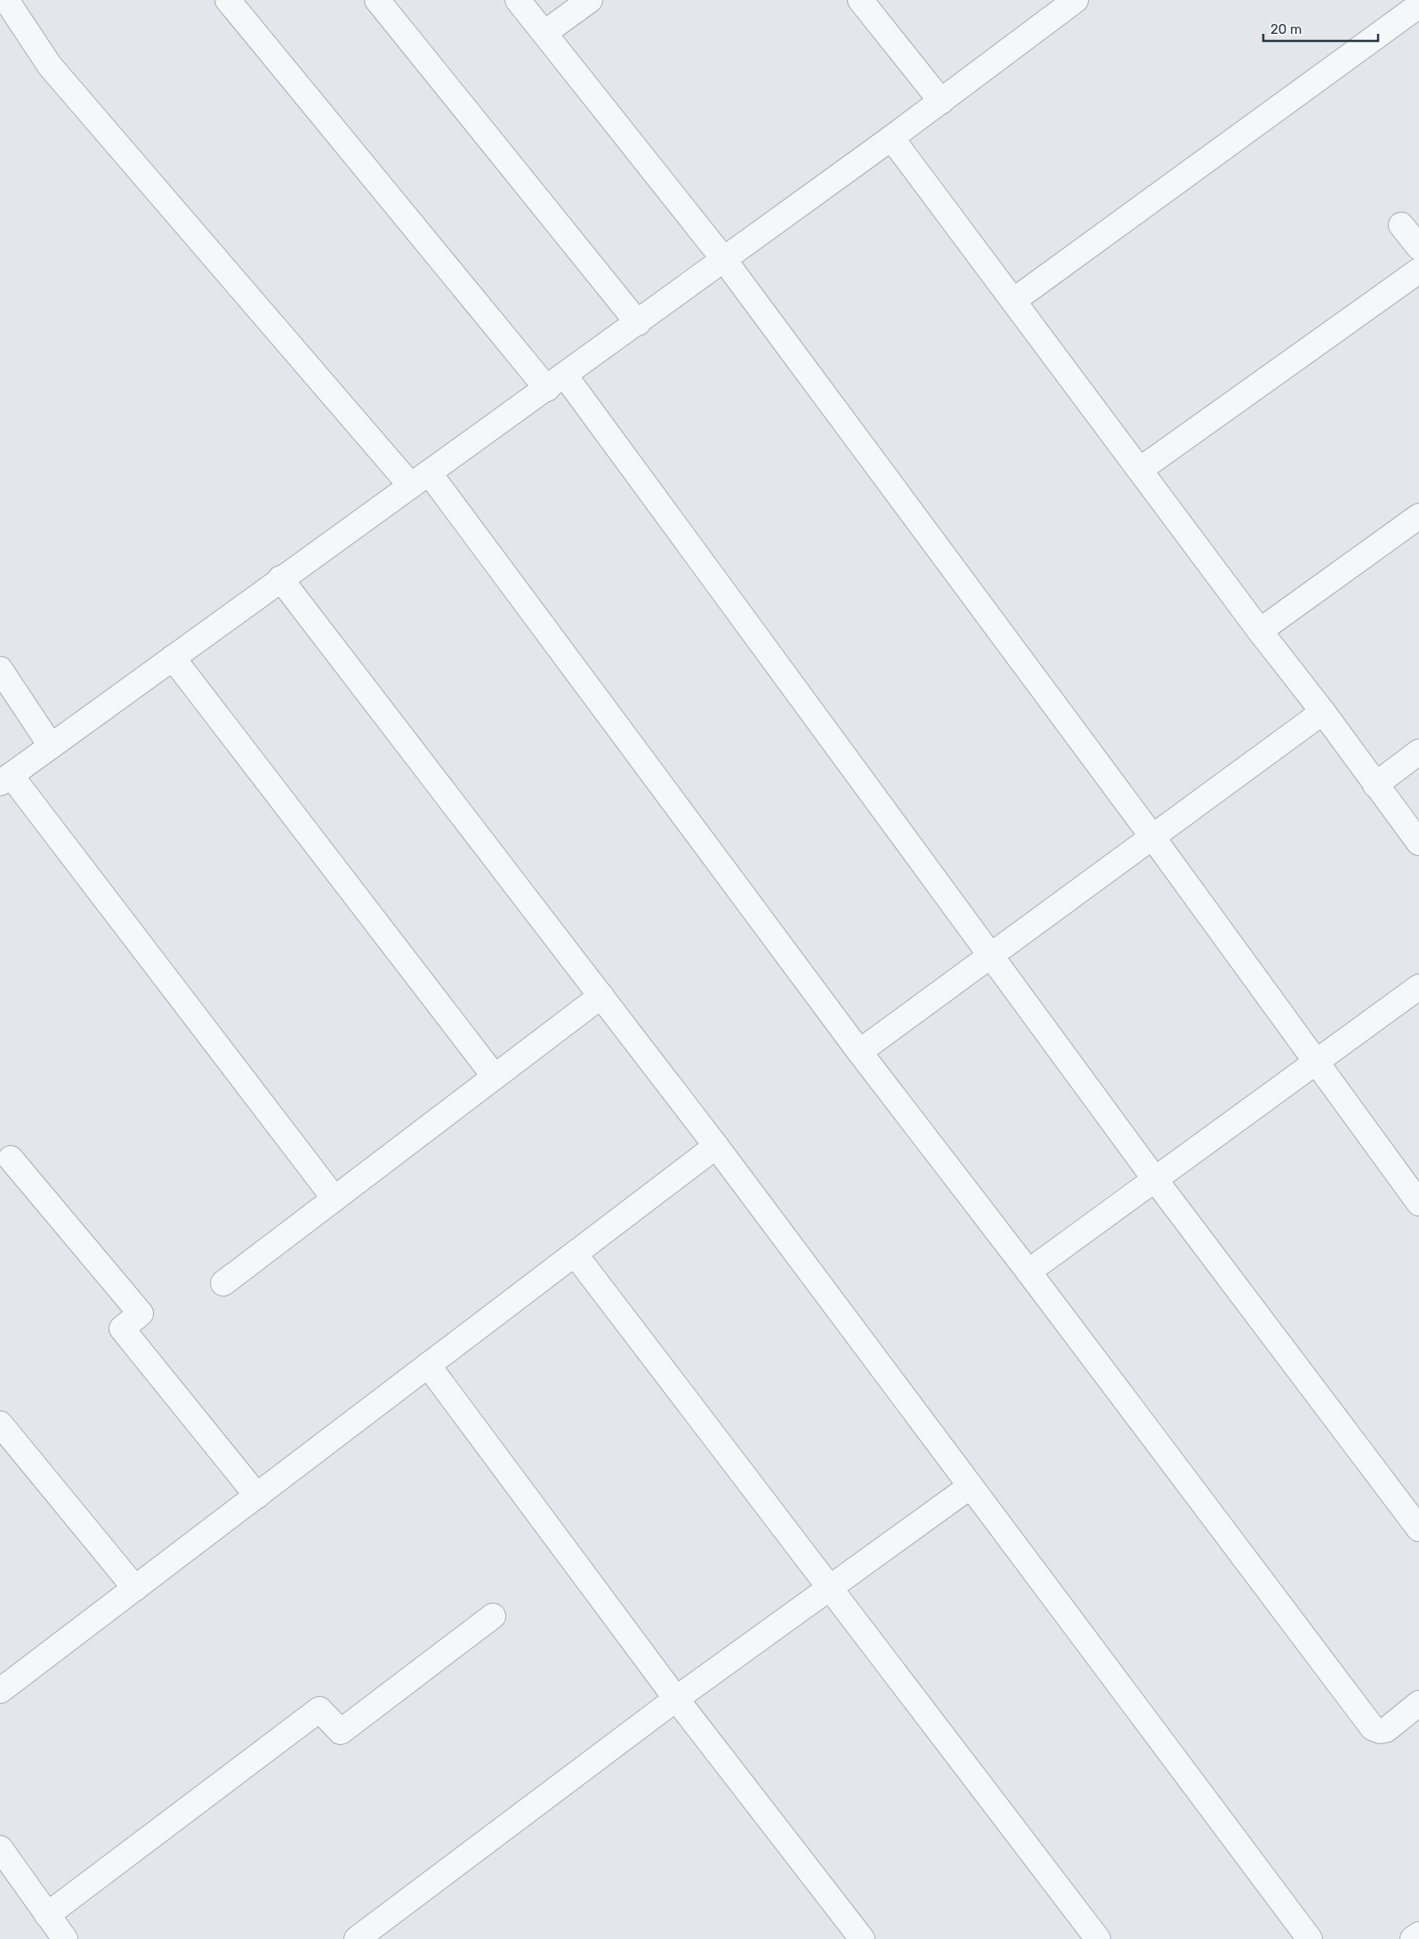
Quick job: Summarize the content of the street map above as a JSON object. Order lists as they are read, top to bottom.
{
  "scale_bar": "20 m"
}
